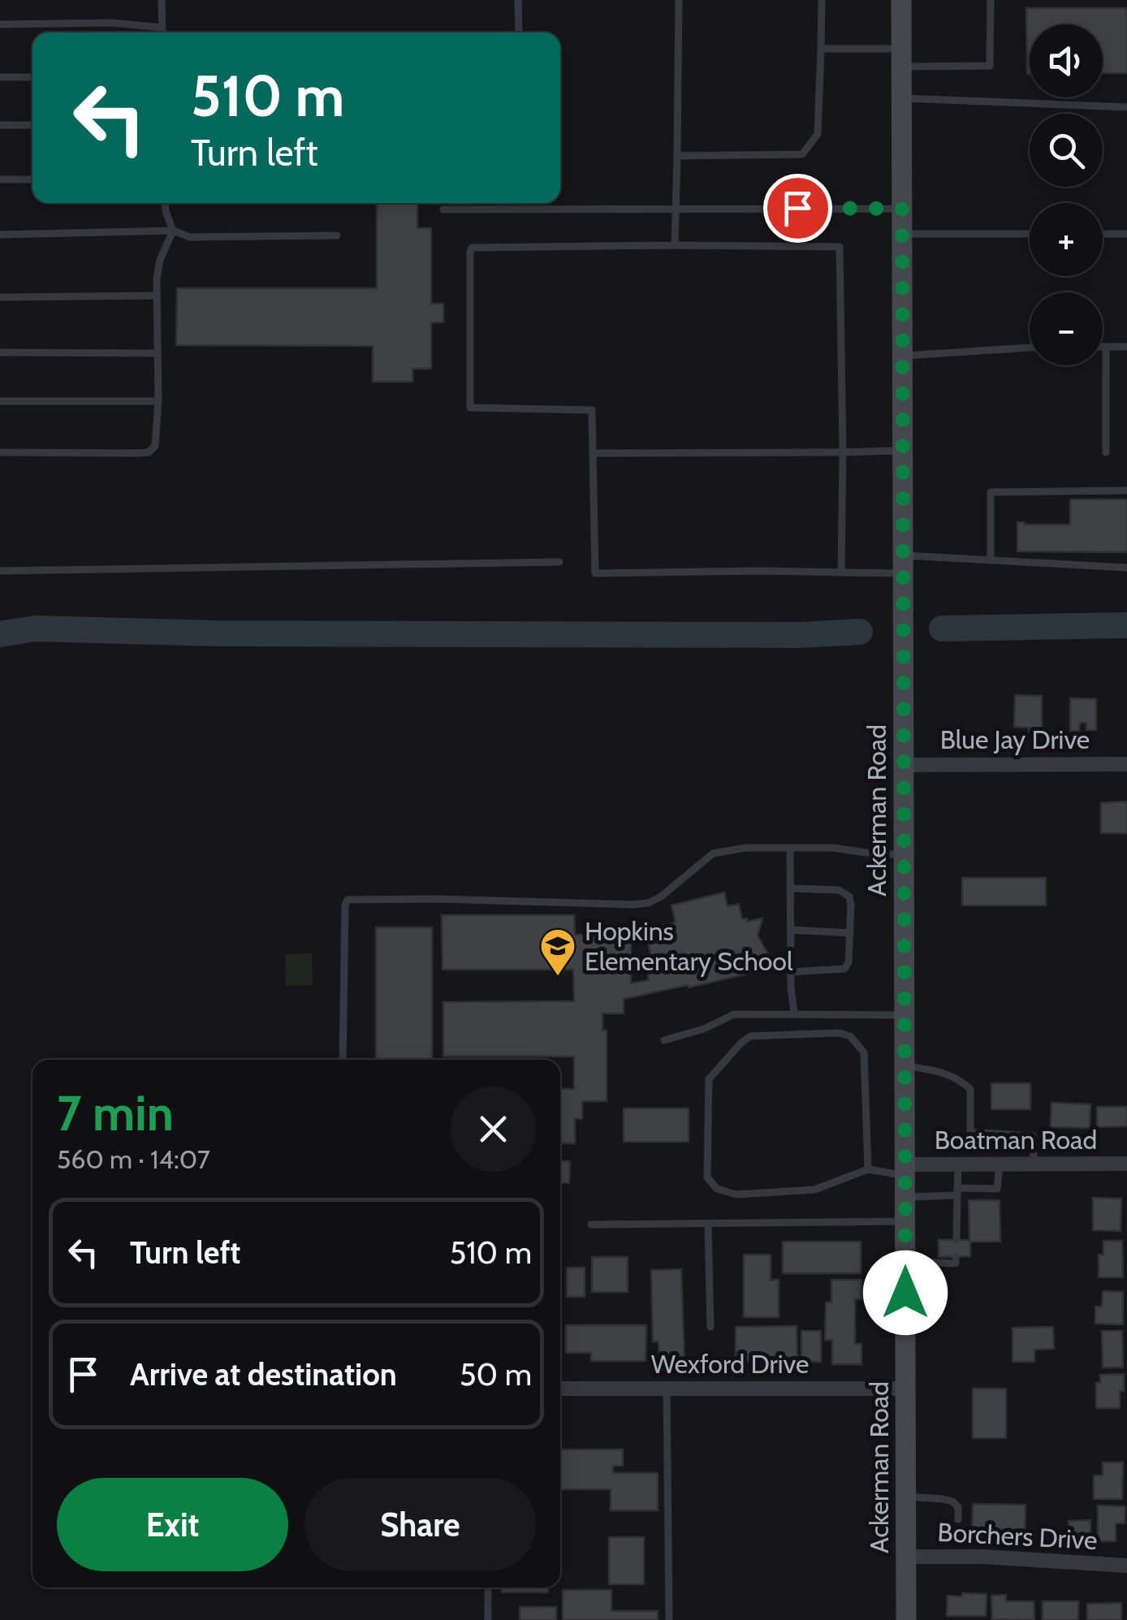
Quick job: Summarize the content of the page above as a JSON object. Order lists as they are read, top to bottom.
{
  "streets": {
    "street": [
      "Blue Jay Drive",
      "Ackerman Road",
      "Boatman Road",
      "Wexford Drive",
      "Borchers Drive"
    ]
  },
  "crossings": [
    ["Blue Jay Drive", "Ackerman Road"],
    ["Ackerman Road", "Boatman Road"],
    ["Ackerman Road", "Wexford Drive"],
    ["Ackerman Road", "Borchers Drive"]
  ],
  "places": {
    "school or university": ["Hopkins Elementary School"]
  },
  "page": {
    "map_buttons": ["+", "−"],
    "turn": ["510 m", "Turn left"],
    "heading": ["7 min", "560 m · 14:07"],
    "list": [
      {
        "name": "Turn left",
        "value": "510 m"
      },
      {
        "name": "Arrive at destination",
        "value": "50 m"
      }
    ],
    "buttons": ["Exit", "Share"]
  }
}
